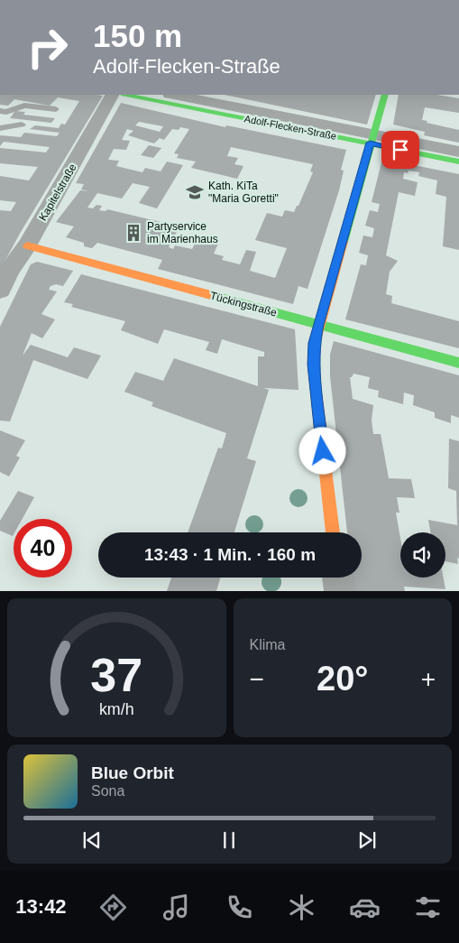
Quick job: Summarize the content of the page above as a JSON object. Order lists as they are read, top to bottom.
{
  "streets": {
    "street": ["Adolf-Flecken-Straße", "Kapitelstraße", "Tückingstraße"]
  },
  "crossings": [
    ["Kapitelstraße", "Tückingstraße"]
  ],
  "places": {
    "school or university": ["Kath. KiTa \"Maria Goretti\""],
    "building": ["Partyservice im Marienhaus"]
  },
  "page": {
    "turn": ["150 m", "Adolf-Flecken-Straße"],
    "limit": "40",
    "trip": "13:43 · 1 Min. · 160 m",
    "tile": "Klima",
    "heat": ["−", "20°", "+"],
    "song": ["Blue Orbit", "Sona"],
    "tabs": "13:42",
    "gauge": ["37", "km/h"]
  }
}
